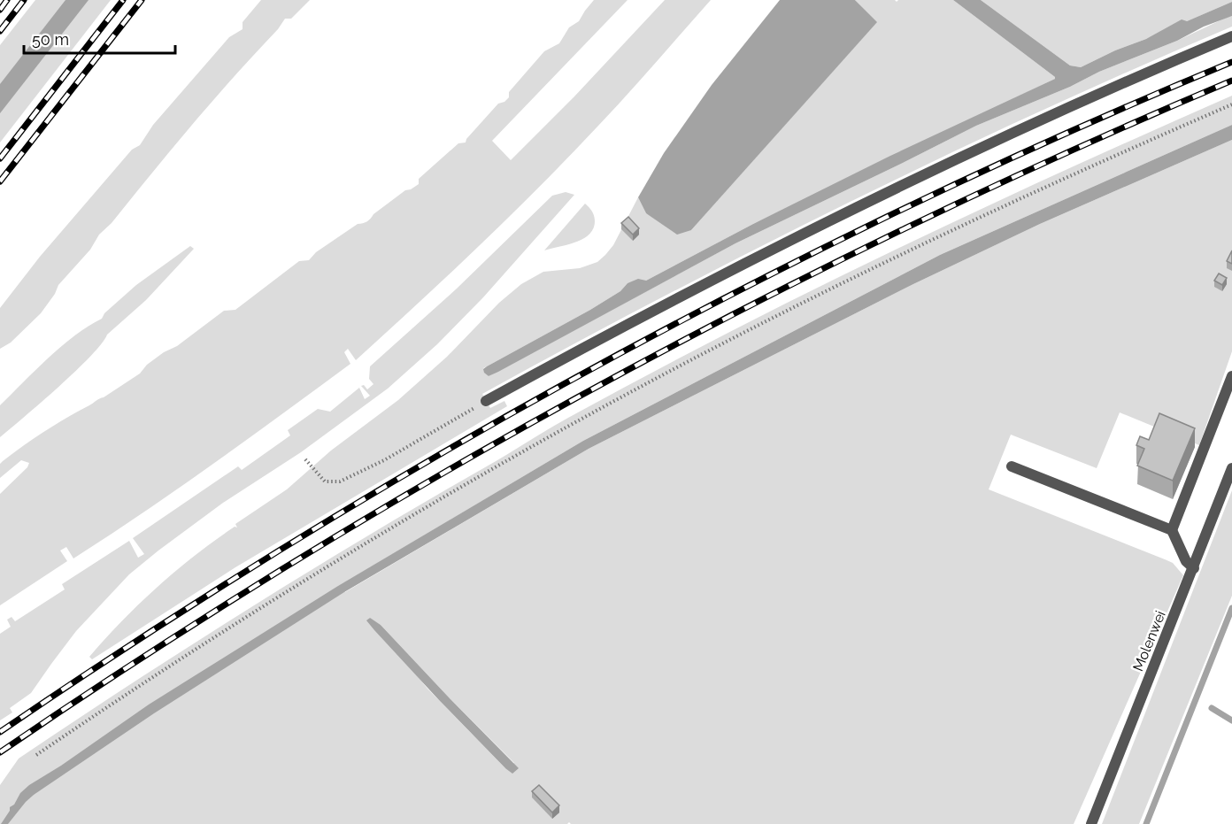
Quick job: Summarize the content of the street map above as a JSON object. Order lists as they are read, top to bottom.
{
  "streets": {
    "street": ["Molenwei"]
  },
  "scale_bar": "50 m"
}
